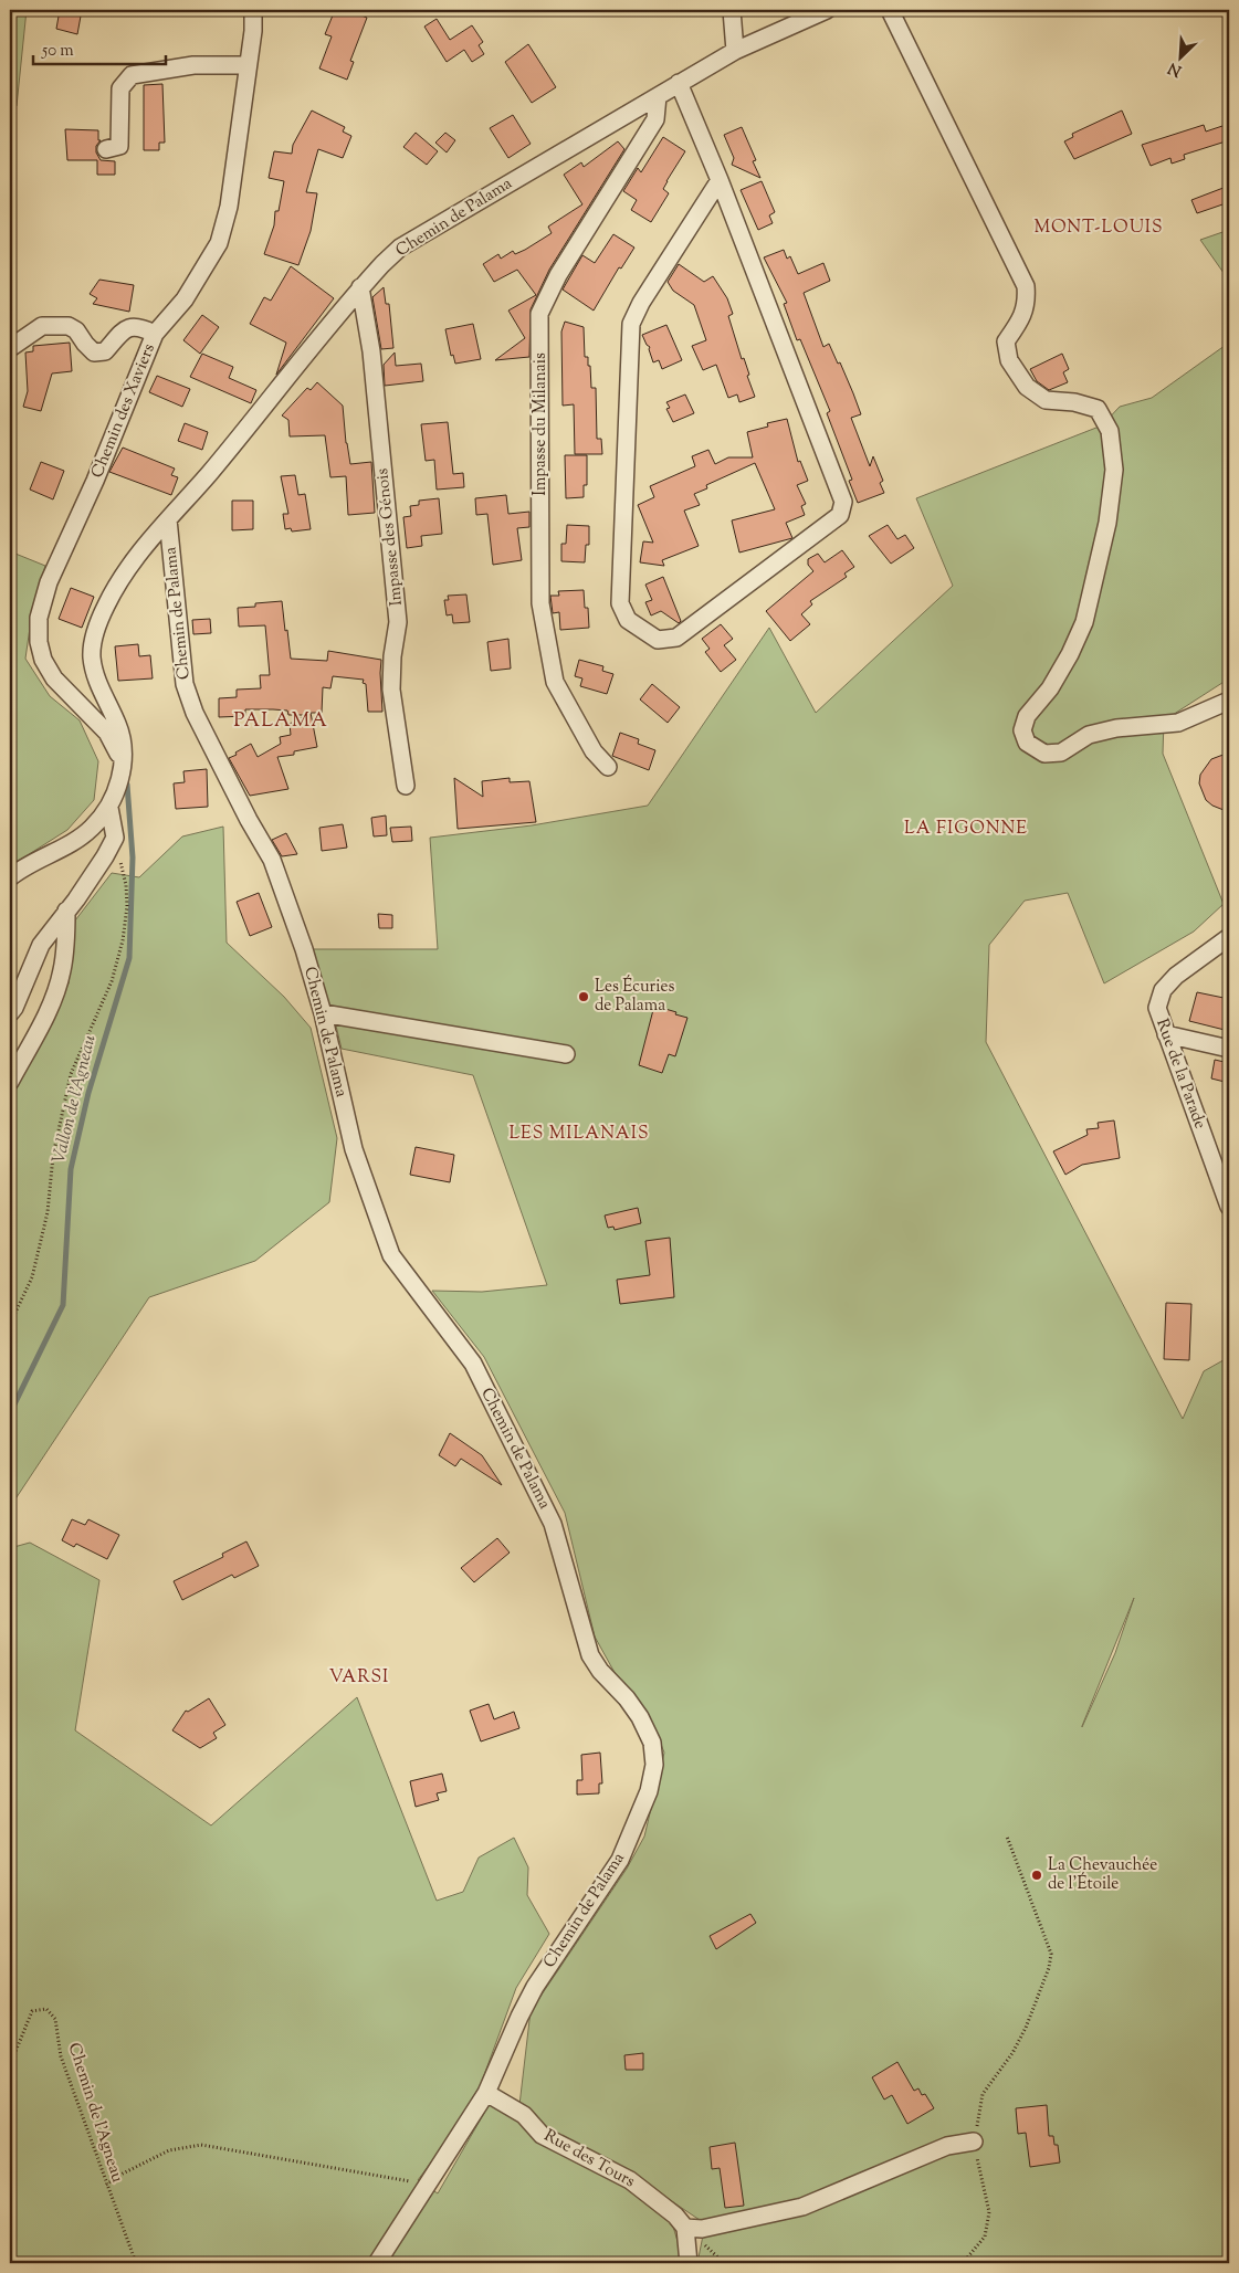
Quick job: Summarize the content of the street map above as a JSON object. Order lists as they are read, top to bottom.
{
  "streets": {
    "street": [
      "Chemin de Palama",
      "Chemin des Xaviers",
      "Impasse du Milanais",
      "Impasse des Génois",
      "Rue de la Parade",
      "Rue des Tours"
    ],
    "path": ["Chemin de l'Agneau"]
  },
  "crossings": [
    ["Chemin de Palama", "Impasse du Milanais"],
    ["Chemin de Palama", "Impasse des Génois"],
    ["Chemin de Palama", "Rue des Tours"]
  ],
  "districts": [
    "MONT-LOUIS",
    "PALAMA",
    "LA FIGONNE",
    "LES MILANAIS",
    "VARSI"
  ],
  "water": ["Vallon de l'Agneau"],
  "places": ["Les Écuries de Palama", "La Chevauchée de l'Étoile"],
  "scale_bar": "50 m",
  "north": "bottom left"
}
